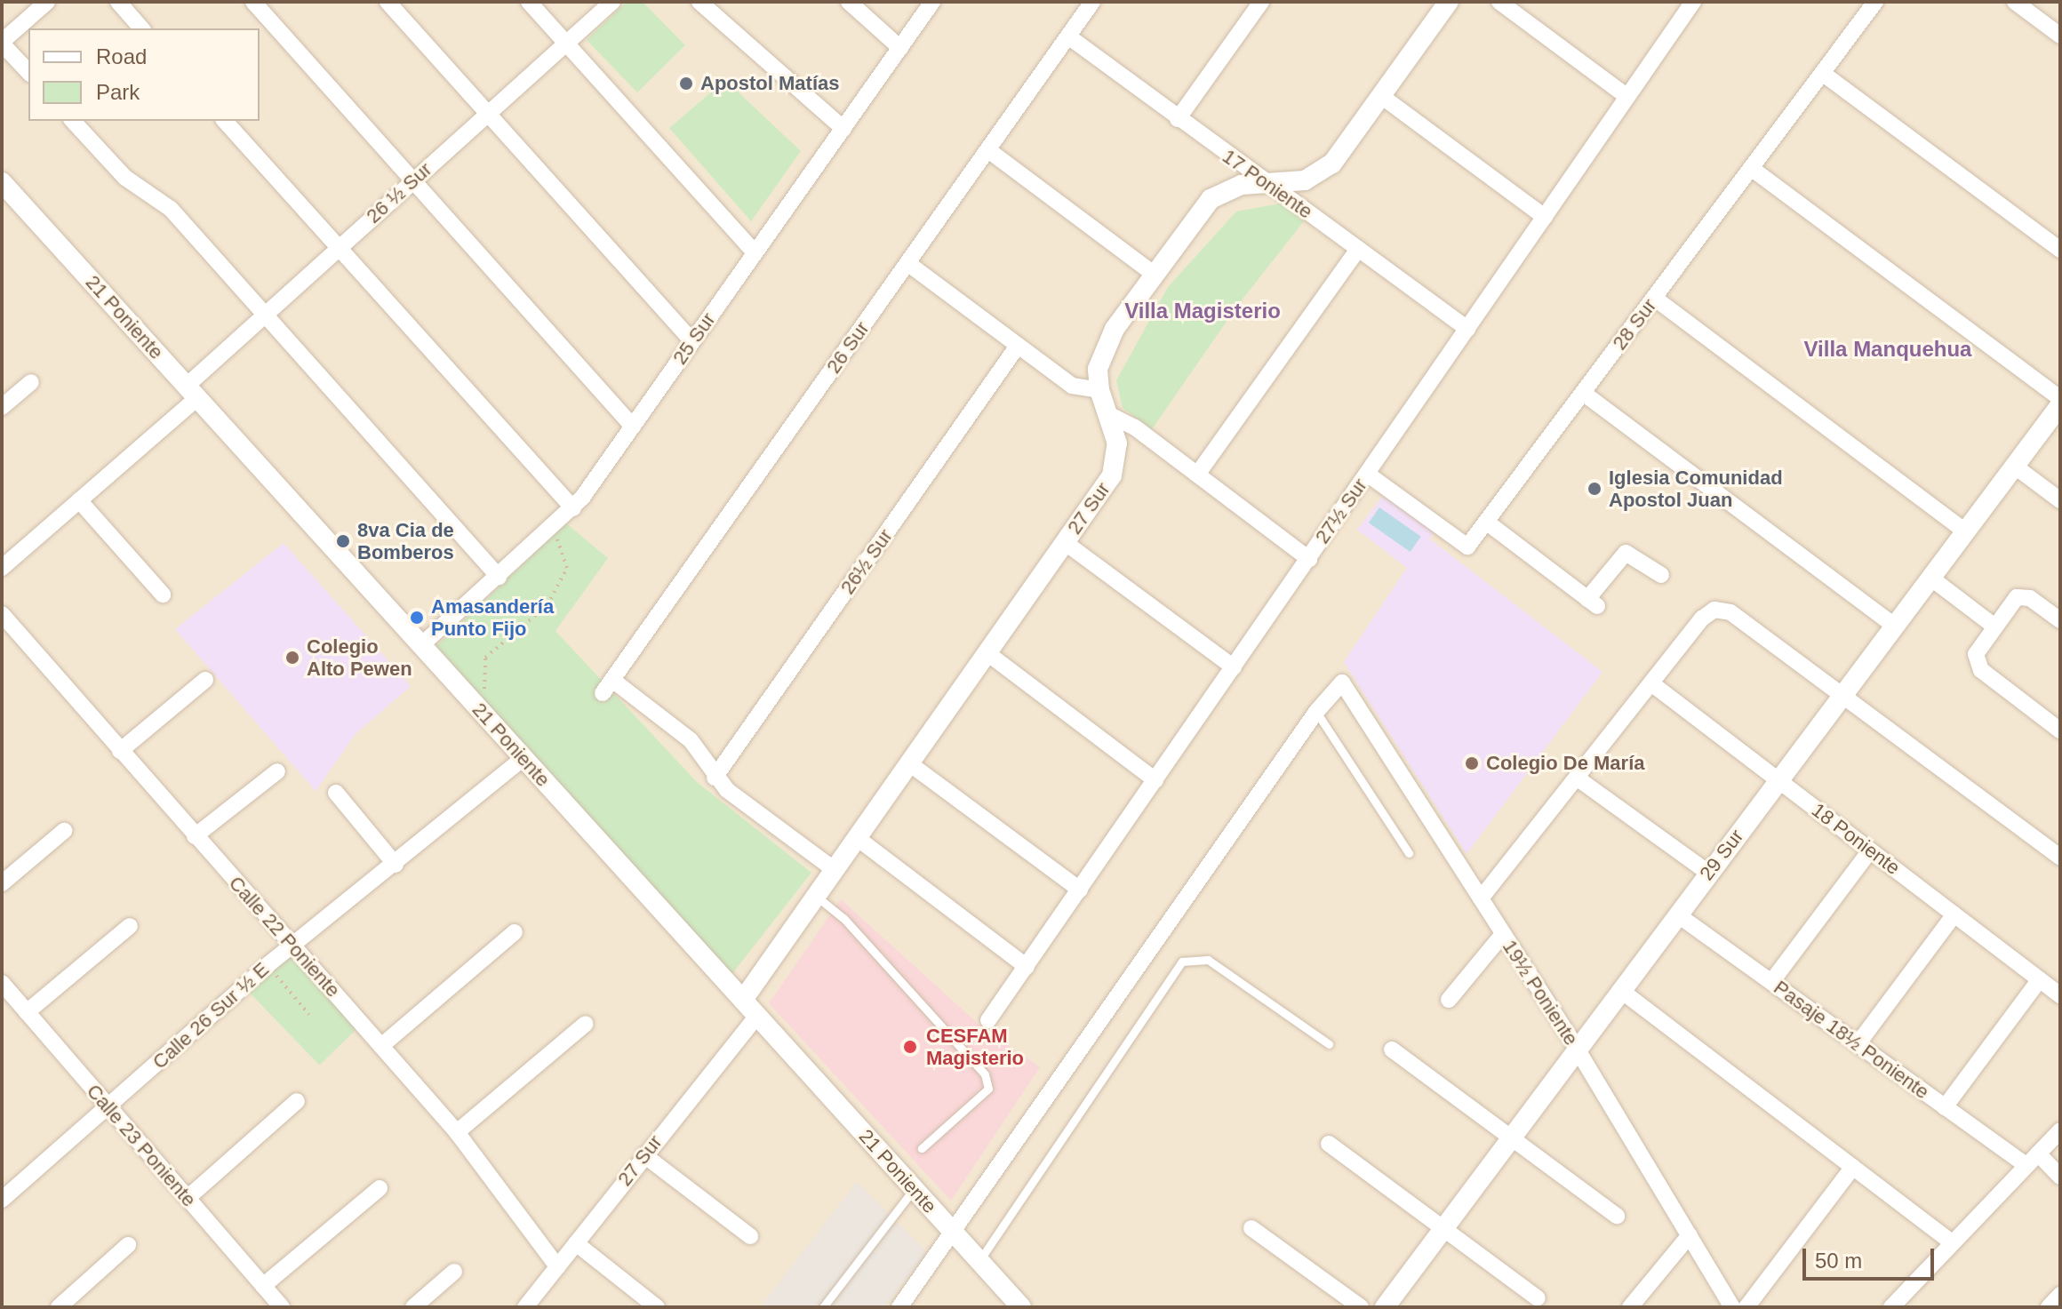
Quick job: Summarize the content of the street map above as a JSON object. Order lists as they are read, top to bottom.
{
  "streets": {
    "street": [
      "17 Poniente",
      "26 ½ Sur",
      "21 Poniente",
      "28 Sur",
      "25 Sur",
      "26 Sur",
      "27 Sur",
      "27½ Sur",
      "26½ Sur",
      "18 Poniente",
      "29 Sur",
      "Calle 22 Poniente",
      "19½ Poniente",
      "Calle 26 Sur ½ E",
      "Pasaje 18½ Poniente",
      "Calle 23 Poniente"
    ]
  },
  "crossings": [
    ["17 Poniente", "26 Sur"],
    ["17 Poniente", "27 Sur"],
    ["17 Poniente", "27½ Sur"],
    ["26 ½ Sur", "21 Poniente"],
    ["21 Poniente", "25 Sur"],
    ["21 Poniente", "27 Sur"],
    ["21 Poniente", "Calle 26 Sur ½ E"],
    ["28 Sur", "27½ Sur"],
    ["26 Sur", "26½ Sur"],
    ["27 Sur", "Calle 22 Poniente"],
    ["18 Poniente", "29 Sur"],
    ["29 Sur", "19½ Poniente"],
    ["29 Sur", "Pasaje 18½ Poniente"],
    ["Calle 22 Poniente", "Calle 26 Sur ½ E"],
    ["Calle 26 Sur ½ E", "Calle 23 Poniente"]
  ],
  "districts": ["Villa Magisterio", "Villa Manquehua"],
  "places": [
    "Apostol Matías",
    "Iglesia Comunidad Apostol Juan",
    "8va Cia de Bomberos",
    "Amasandería Punto Fijo",
    "Colegio Alto Pewen",
    "Colegio De María",
    "CESFAM Magisterio"
  ],
  "legend": ["Road", "Park"],
  "scale_bar": "50 m"
}
